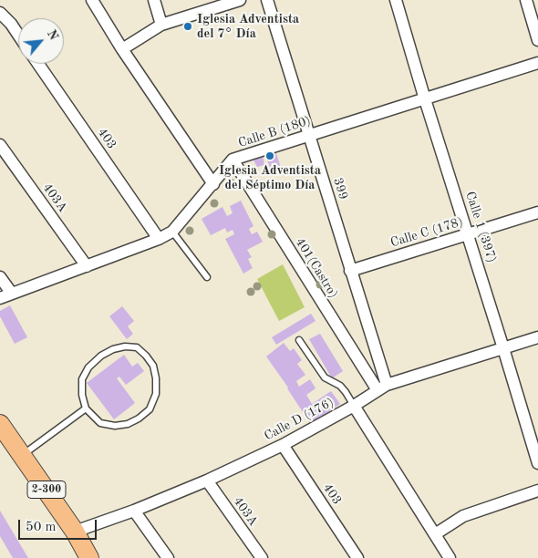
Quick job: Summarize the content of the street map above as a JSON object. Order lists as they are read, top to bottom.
{
  "streets": {
    "main road": ["2-300"],
    "street": [
      "Calle B (180)",
      "403",
      "399",
      "403A",
      "Calle 1 (397)",
      "Calle C (178)",
      "401(Castro)",
      "Calle D (176)"
    ]
  },
  "crossings": [
    ["Calle B (180)", "403"],
    ["Calle B (180)", "399"],
    ["Calle B (180)", "403A"],
    ["Calle B (180)", "Calle 1 (397)"],
    ["Calle B (180)", "401(Castro)"],
    ["403", "Calle D (176)"],
    ["399", "Calle C (178)"],
    ["399", "401(Castro)"],
    ["399", "Calle D (176)"],
    ["403A", "Calle D (176)"],
    ["Calle 1 (397)", "Calle C (178)"],
    ["Calle 1 (397)", "Calle D (176)"],
    ["401(Castro)", "Calle D (176)"],
    ["Calle D (176)", "2-300"]
  ],
  "places": ["Iglesia Adventista del 7° Día", "Iglesia Adventista del Séptimo Día"],
  "scale_bar": "50 m",
  "north": "top right"
}
